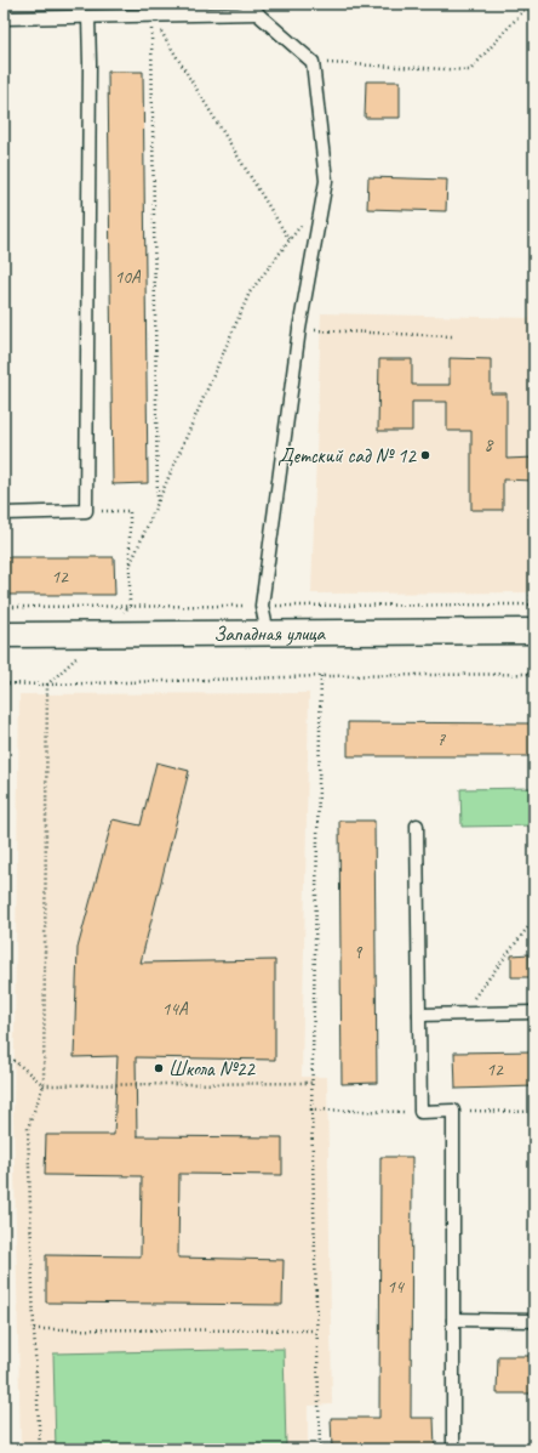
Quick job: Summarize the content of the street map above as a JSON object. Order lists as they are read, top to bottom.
{
  "streets": {
    "street": ["Западная улица"]
  },
  "places": ["Детский сад № 12", "Школа №22"],
  "house_numbers": [
    "10А",
    "8",
    "12",
    "7",
    "9",
    "14А",
    "12",
    "14"
  ]
}
